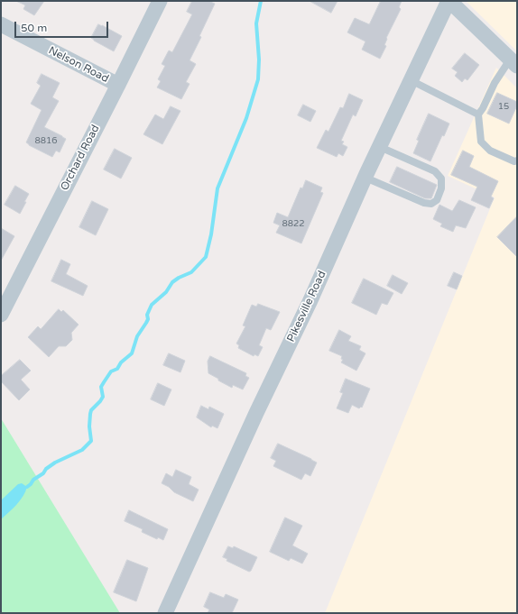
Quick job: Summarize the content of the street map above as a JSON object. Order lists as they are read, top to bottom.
{
  "streets": {
    "street": ["Nelson Road", "Orchard Road", "Pikesville Road"]
  },
  "crossings": [
    ["Nelson Road", "Orchard Road"]
  ],
  "house_numbers": ["15", "8816", "8822"],
  "scale_bar": "50 m"
}
